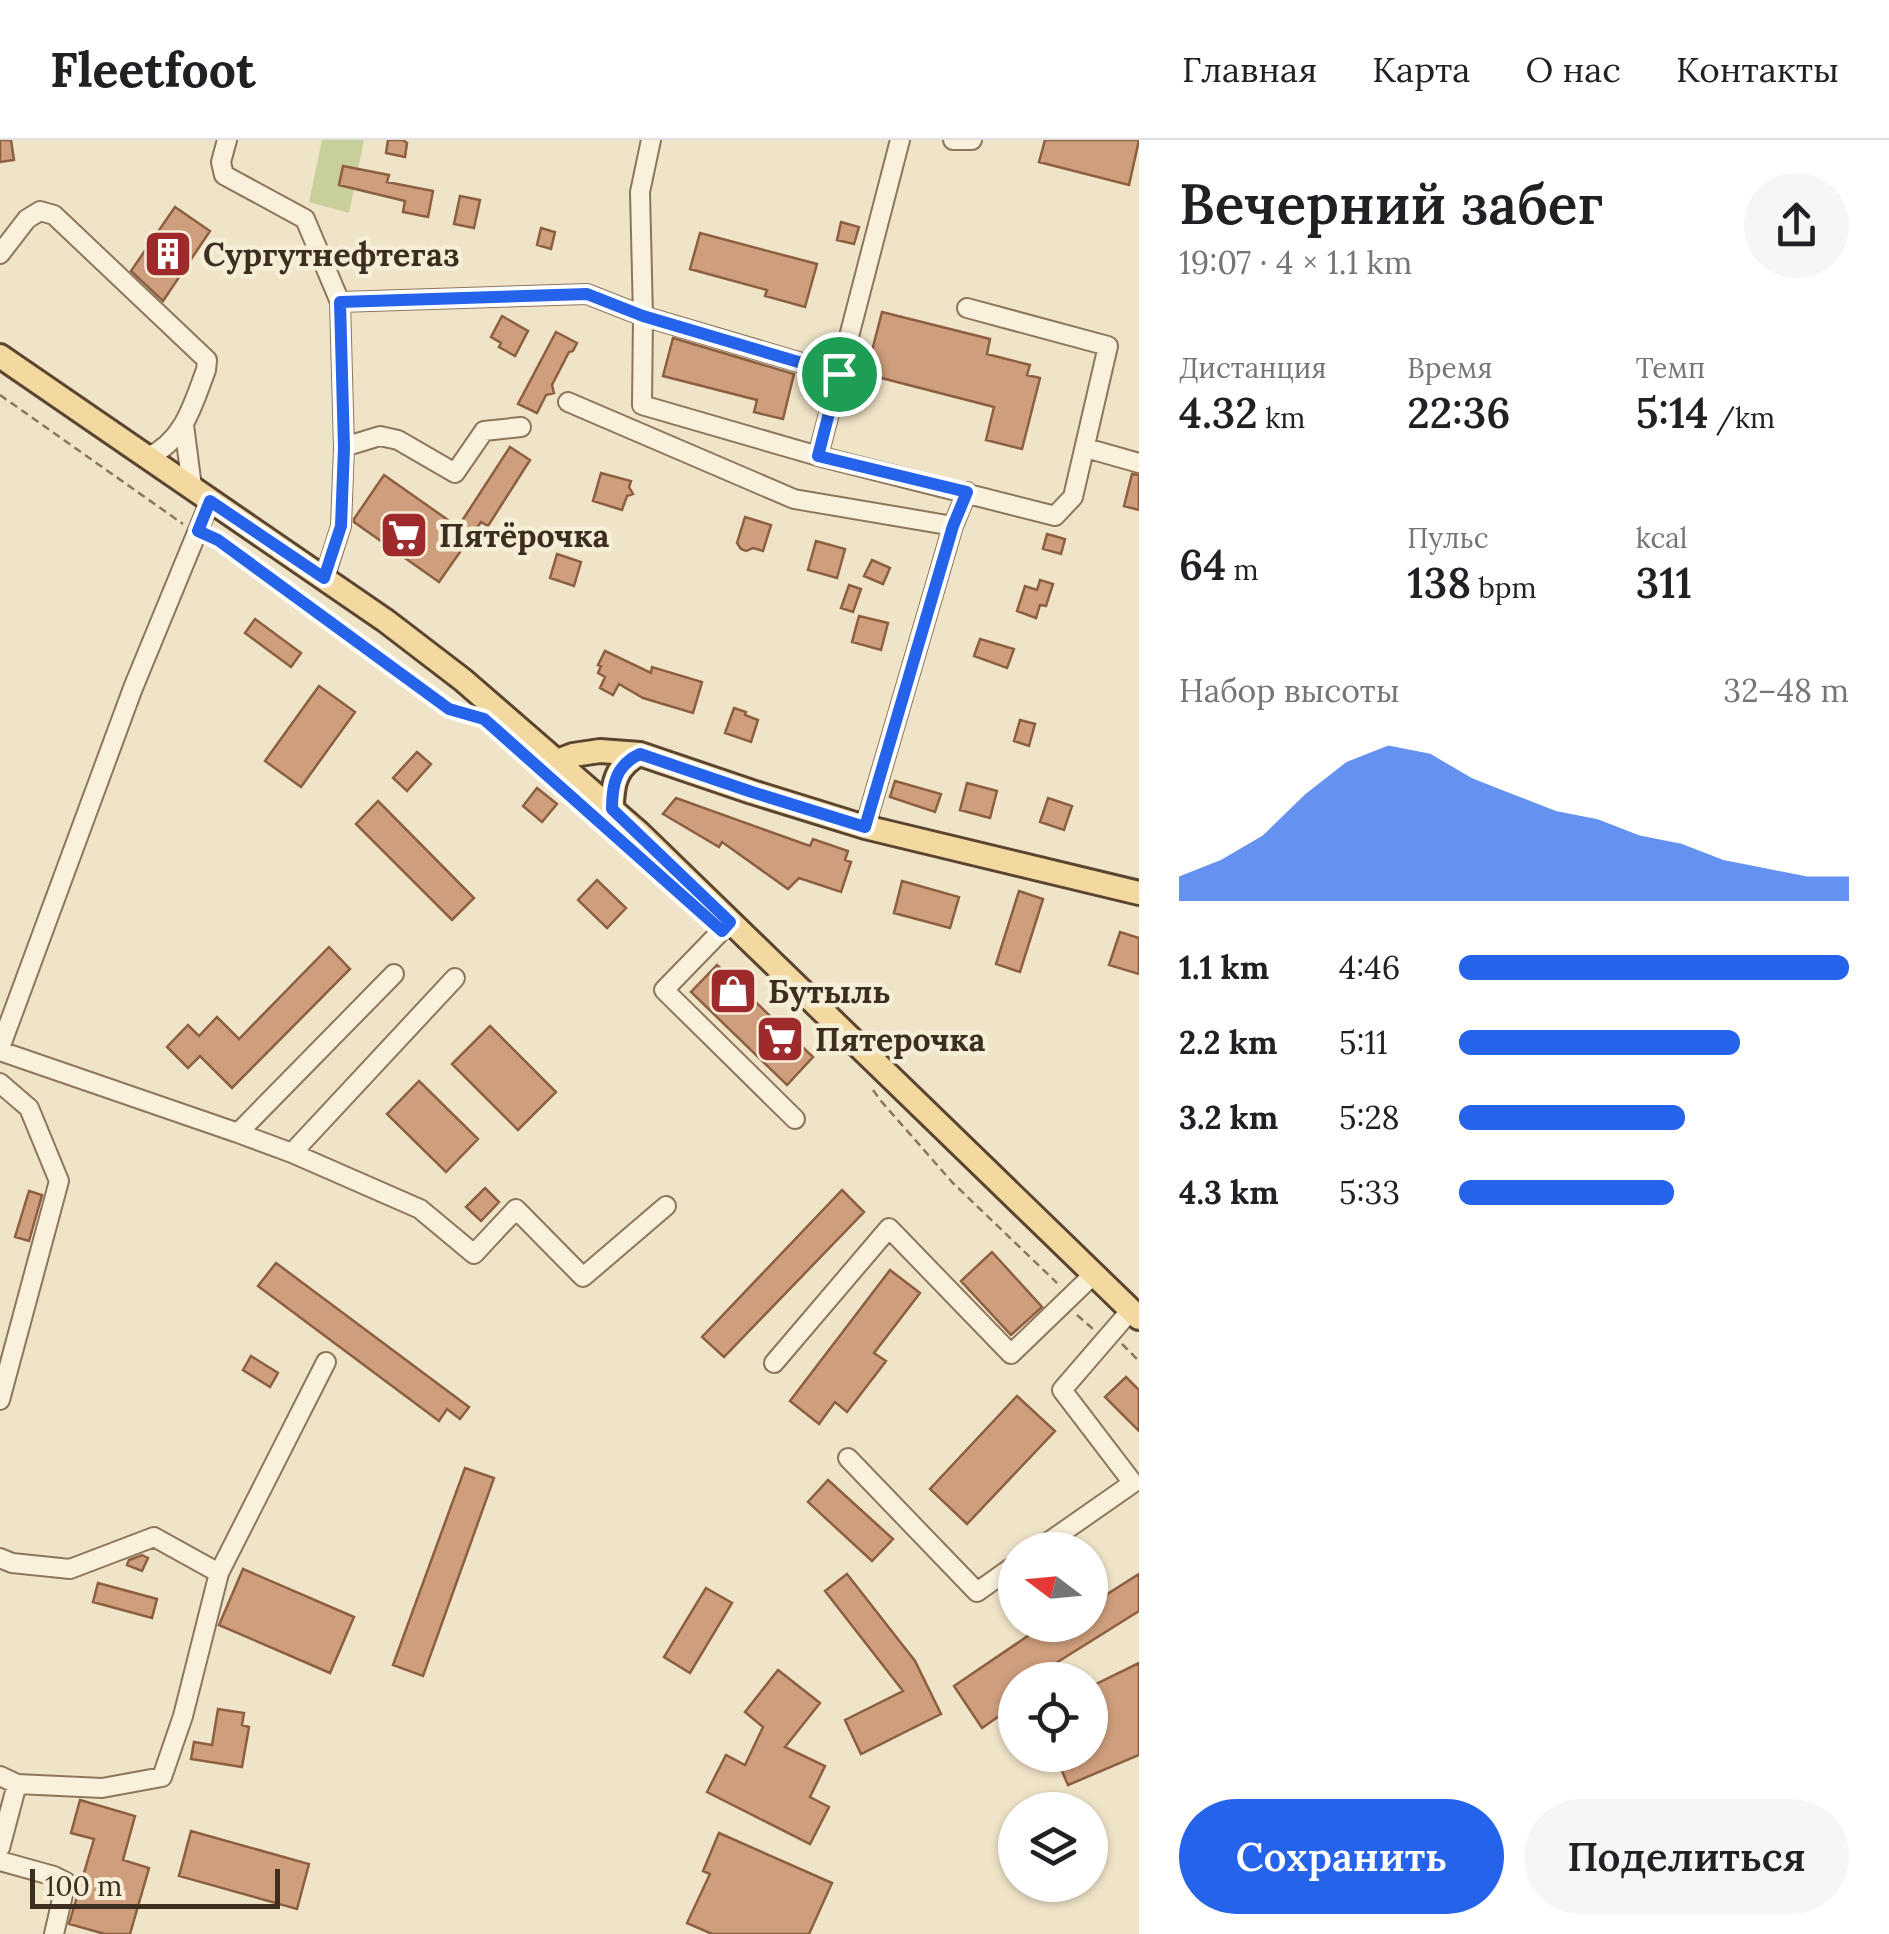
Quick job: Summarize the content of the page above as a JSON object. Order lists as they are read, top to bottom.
{
  "places": {
    "building": ["Сургутнефтегаз"],
    "supermarket": ["Пятёрочка", "Пятерочка"],
    "shop": ["Бутыль"]
  },
  "scale_bar": "100 m",
  "north": "left",
  "page": {
    "header": "Fleetfoot",
    "nav": [
      "Главная",
      "Карта",
      "О нас",
      "Контакты"
    ],
    "heading": ["Вечерний забег", "19:07 · 4 × 1.1 km"],
    "stats": [
      ["Дистанция", "4.32 km"],
      ["Время", "22:36"],
      ["Темп", "5:14 /km"],
      ["64 m"],
      ["Пульс", "138 bpm"],
      ["kcal", "311"]
    ],
    "chart": ["Набор высоты", "32–48 m"],
    "list": [
      {
        "name": "1.1 km",
        "note": "4:46"
      },
      {
        "name": "2.2 km",
        "note": "5:11"
      },
      {
        "name": "3.2 km",
        "note": "5:28"
      },
      {
        "name": "4.3 km",
        "note": "5:33"
      }
    ],
    "buttons": ["Сохранить", "Поделиться"],
    "scale": "100 m"
  }
}
